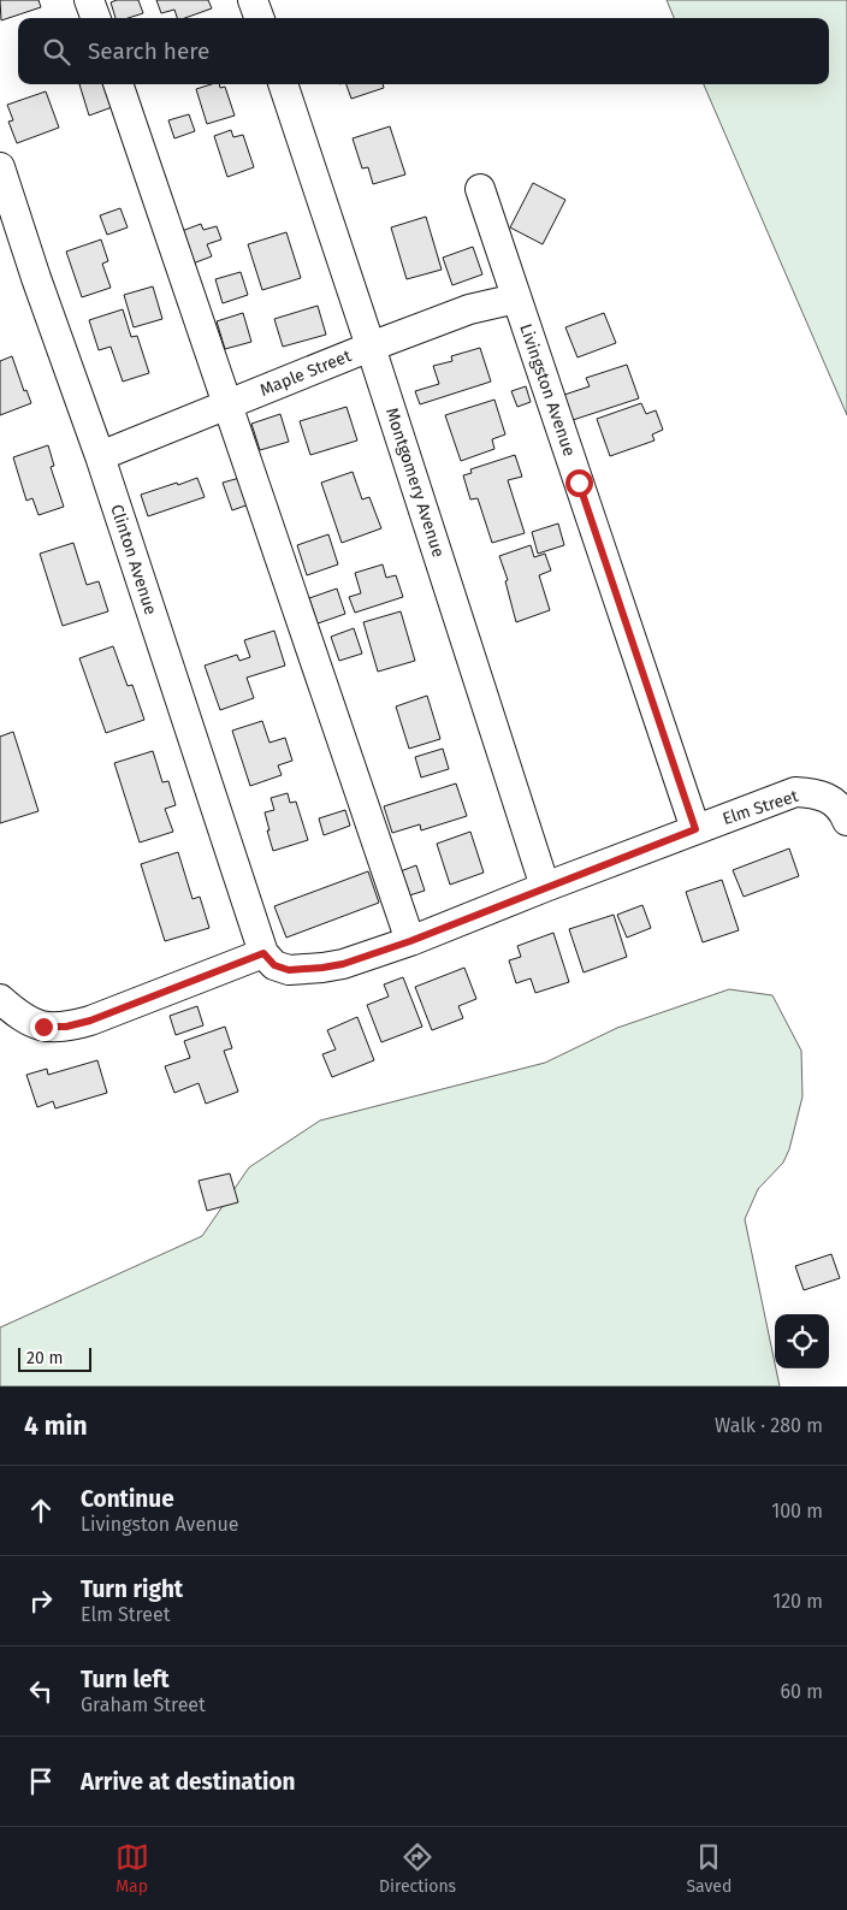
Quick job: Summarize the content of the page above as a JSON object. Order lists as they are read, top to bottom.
{
  "streets": {
    "street": [
      "Maple Street",
      "Livingston Avenue",
      "Montgomery Avenue",
      "Clinton Avenue",
      "Elm Street"
    ]
  },
  "crossings": [
    ["Maple Street", "Livingston Avenue"],
    ["Maple Street", "Montgomery Avenue"],
    ["Maple Street", "Clinton Avenue"],
    ["Livingston Avenue", "Elm Street"],
    ["Montgomery Avenue", "Elm Street"],
    ["Clinton Avenue", "Elm Street"]
  ],
  "scale_bar": "20 m",
  "page": {
    "search": "Search here",
    "scale": "20 m",
    "heading": ["4 min", "Walk · 280 m"],
    "list": [
      ["Continue", "Livingston Avenue", "100 m"],
      ["Turn right", "Elm Street", "120 m"],
      ["Turn left", "Graham Street", "60 m"],
      "Arrive at destination"
    ],
    "nav": ["Map", "Directions", "Saved"]
  }
}
